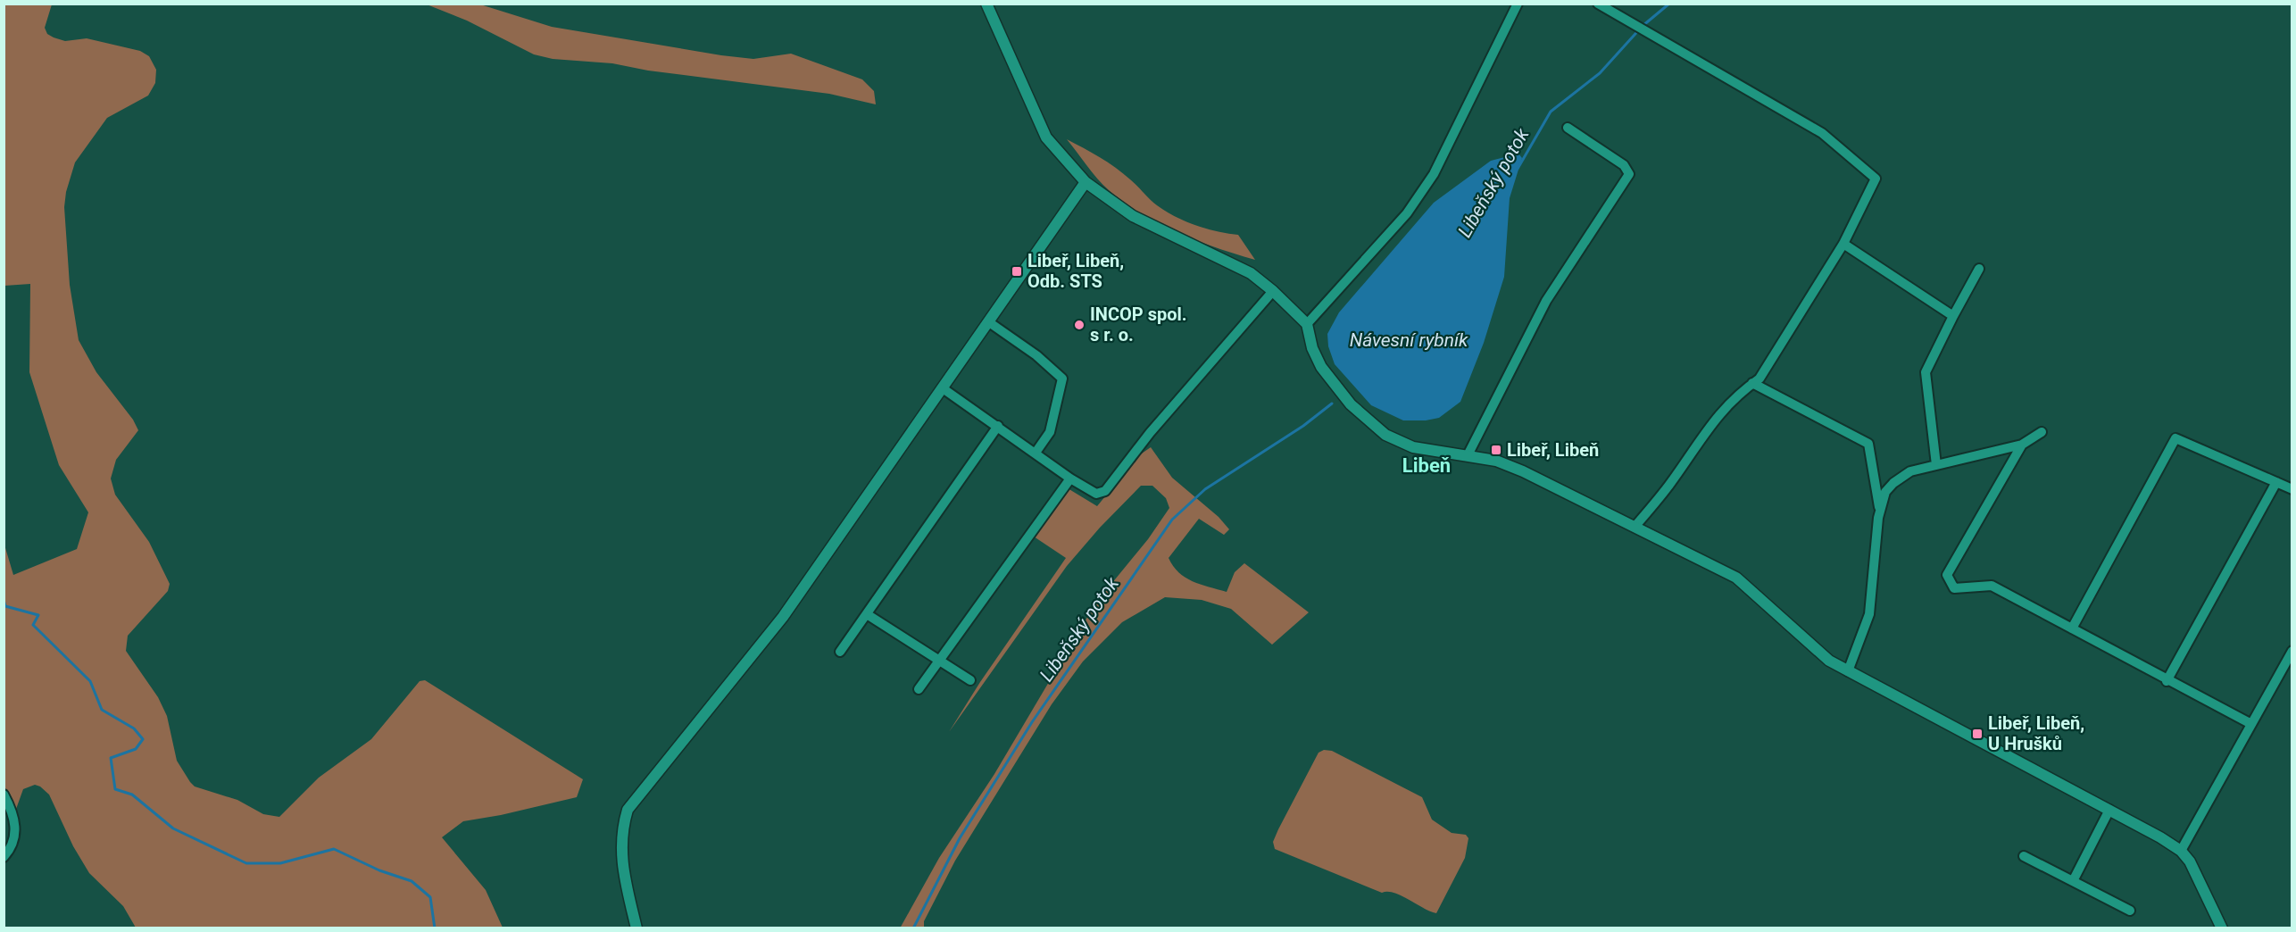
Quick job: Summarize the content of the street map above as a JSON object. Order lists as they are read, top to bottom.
{
  "districts": ["Libeň"],
  "water": ["Libeňský potok", "Návesní rybník"],
  "places": {
    "transit": ["Libeř, Libeň, Odb. STS", "Libeř, Libeň", "Libeř, Libeň, U Hrušků"],
    "other": ["INCOP spol. s r. o."]
  }
}
